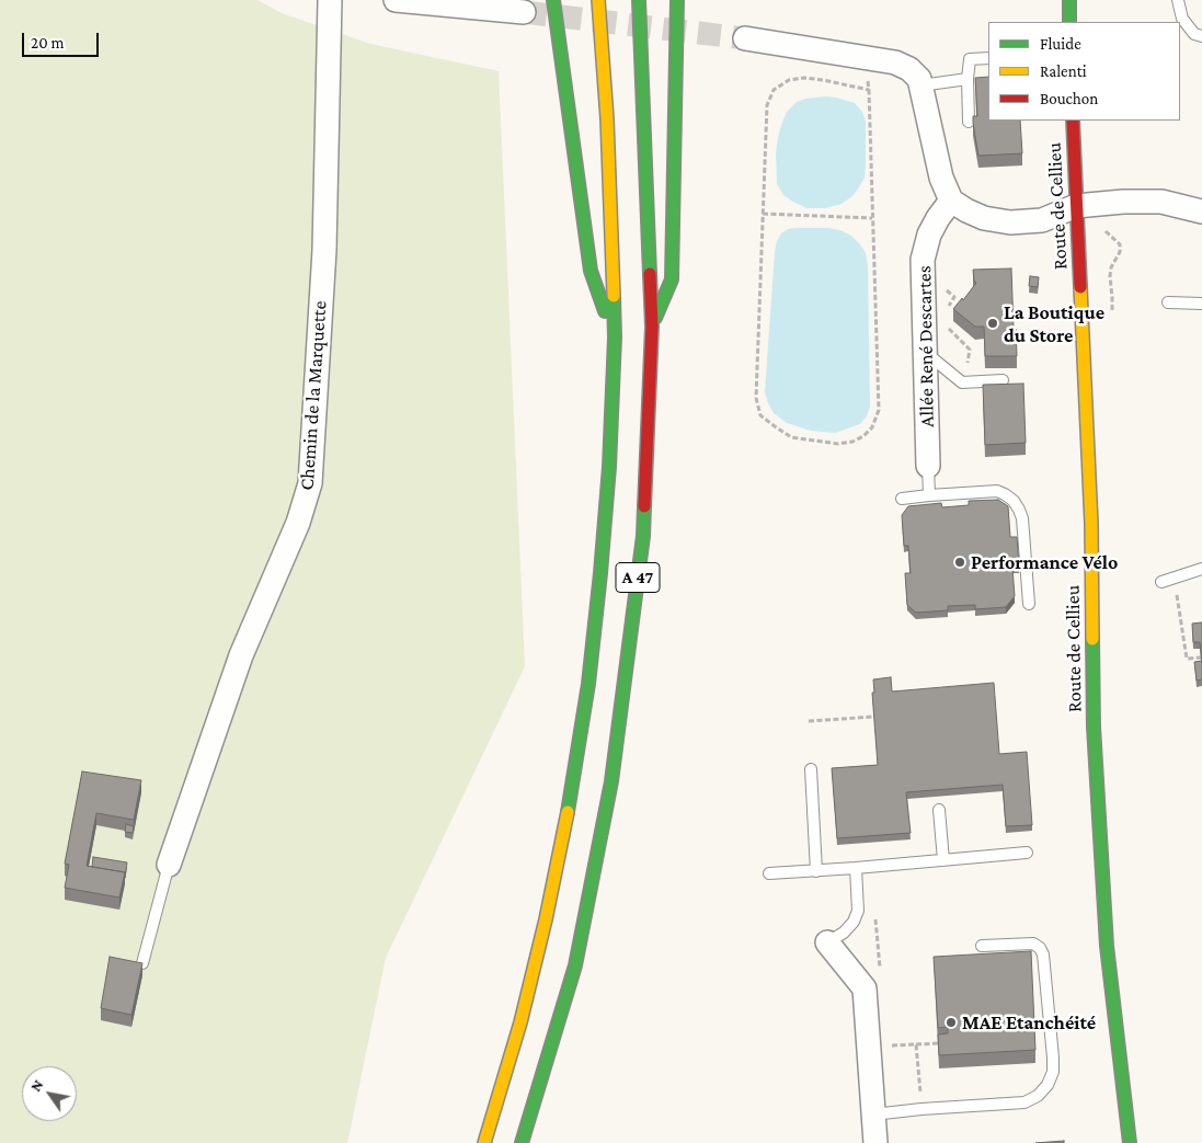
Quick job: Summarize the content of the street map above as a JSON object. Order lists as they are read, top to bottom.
{
  "streets": {
    "main road": ["Route de Cellieu", "A 47"],
    "street": ["Allée René Descartes", "Chemin de la Marquette"]
  },
  "places": ["La Boutique du Store", "Performance Vélo", "MAE Etanchéité"],
  "legend": ["Fluide", "Ralenti", "Bouchon"],
  "scale_bar": "20 m",
  "north": "top left"
}
